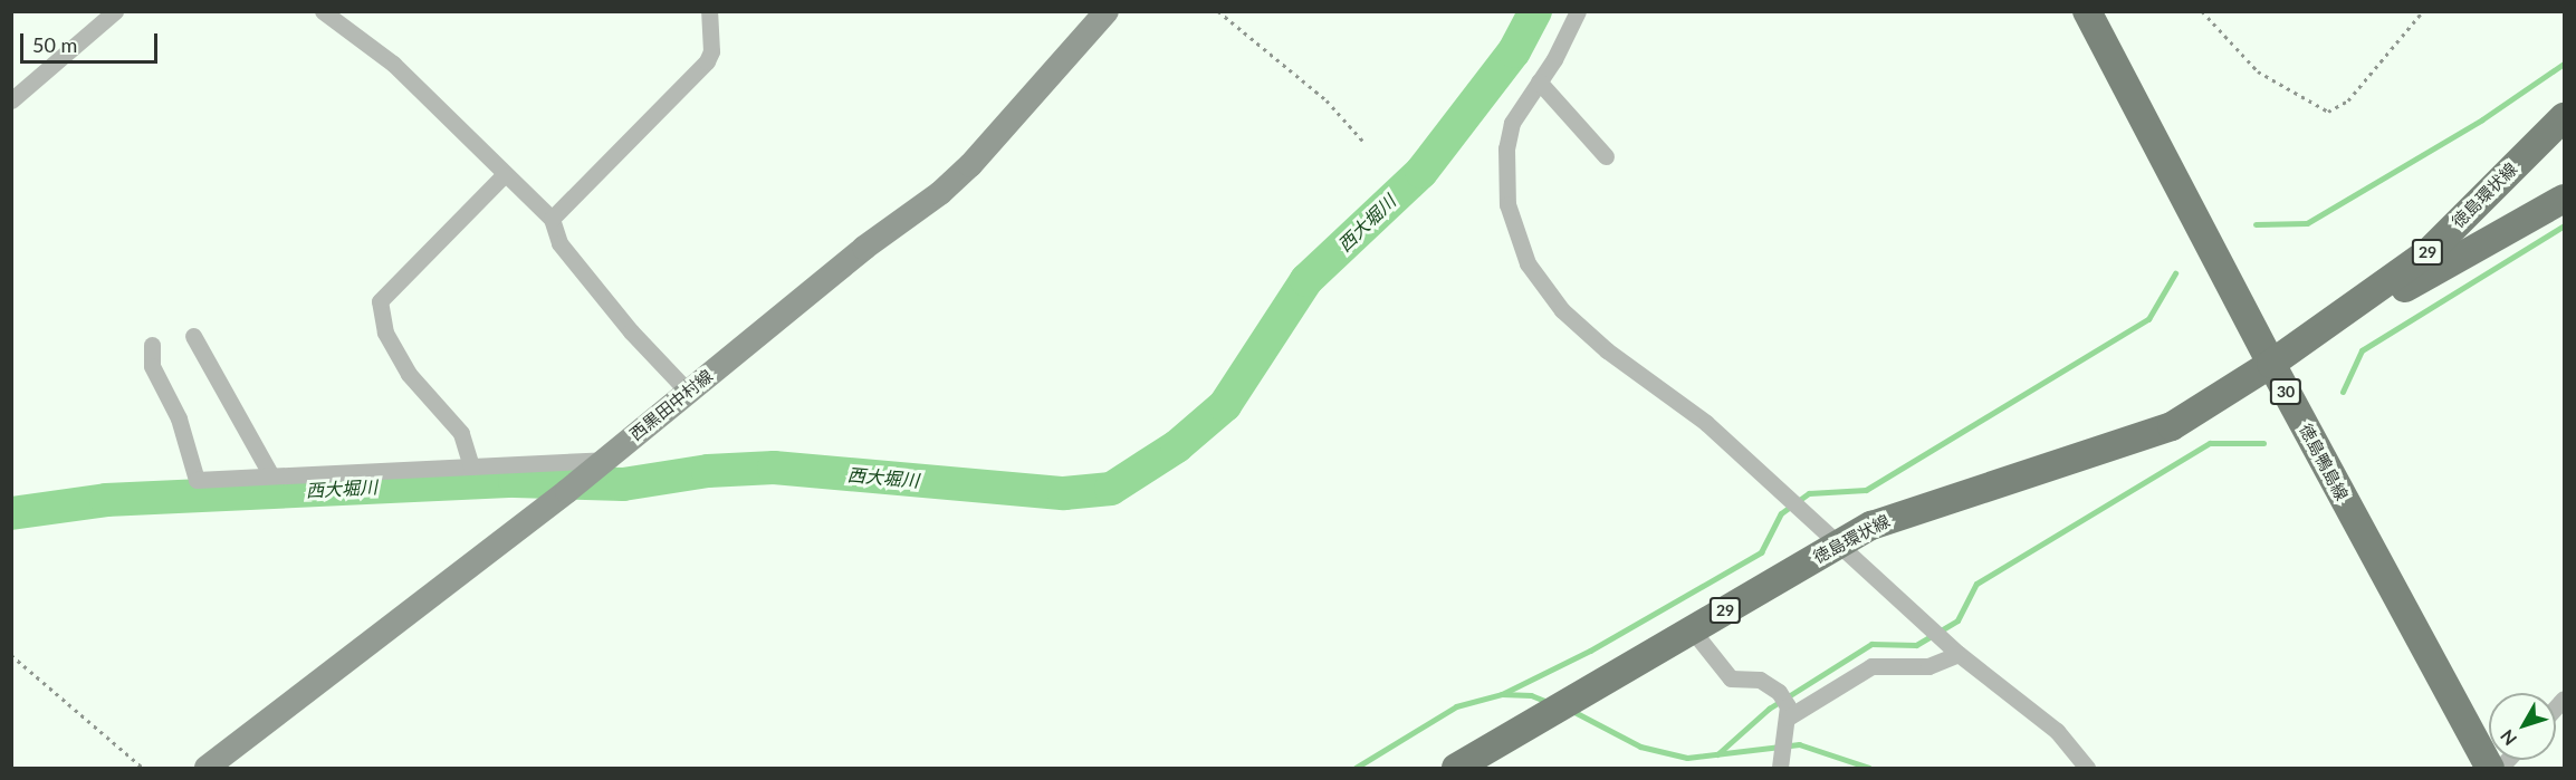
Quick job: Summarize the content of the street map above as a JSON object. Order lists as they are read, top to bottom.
{
  "streets": {
    "main road": [
      "徳島環状線",
      "29",
      "30",
      "西黒田中村線",
      "徳島鴨島線"
    ]
  },
  "crossings": [
    ["徳島環状線", "徳島鴨島線"]
  ],
  "water": ["西大堀川"],
  "scale_bar": "50 m",
  "north": "bottom left"
}
